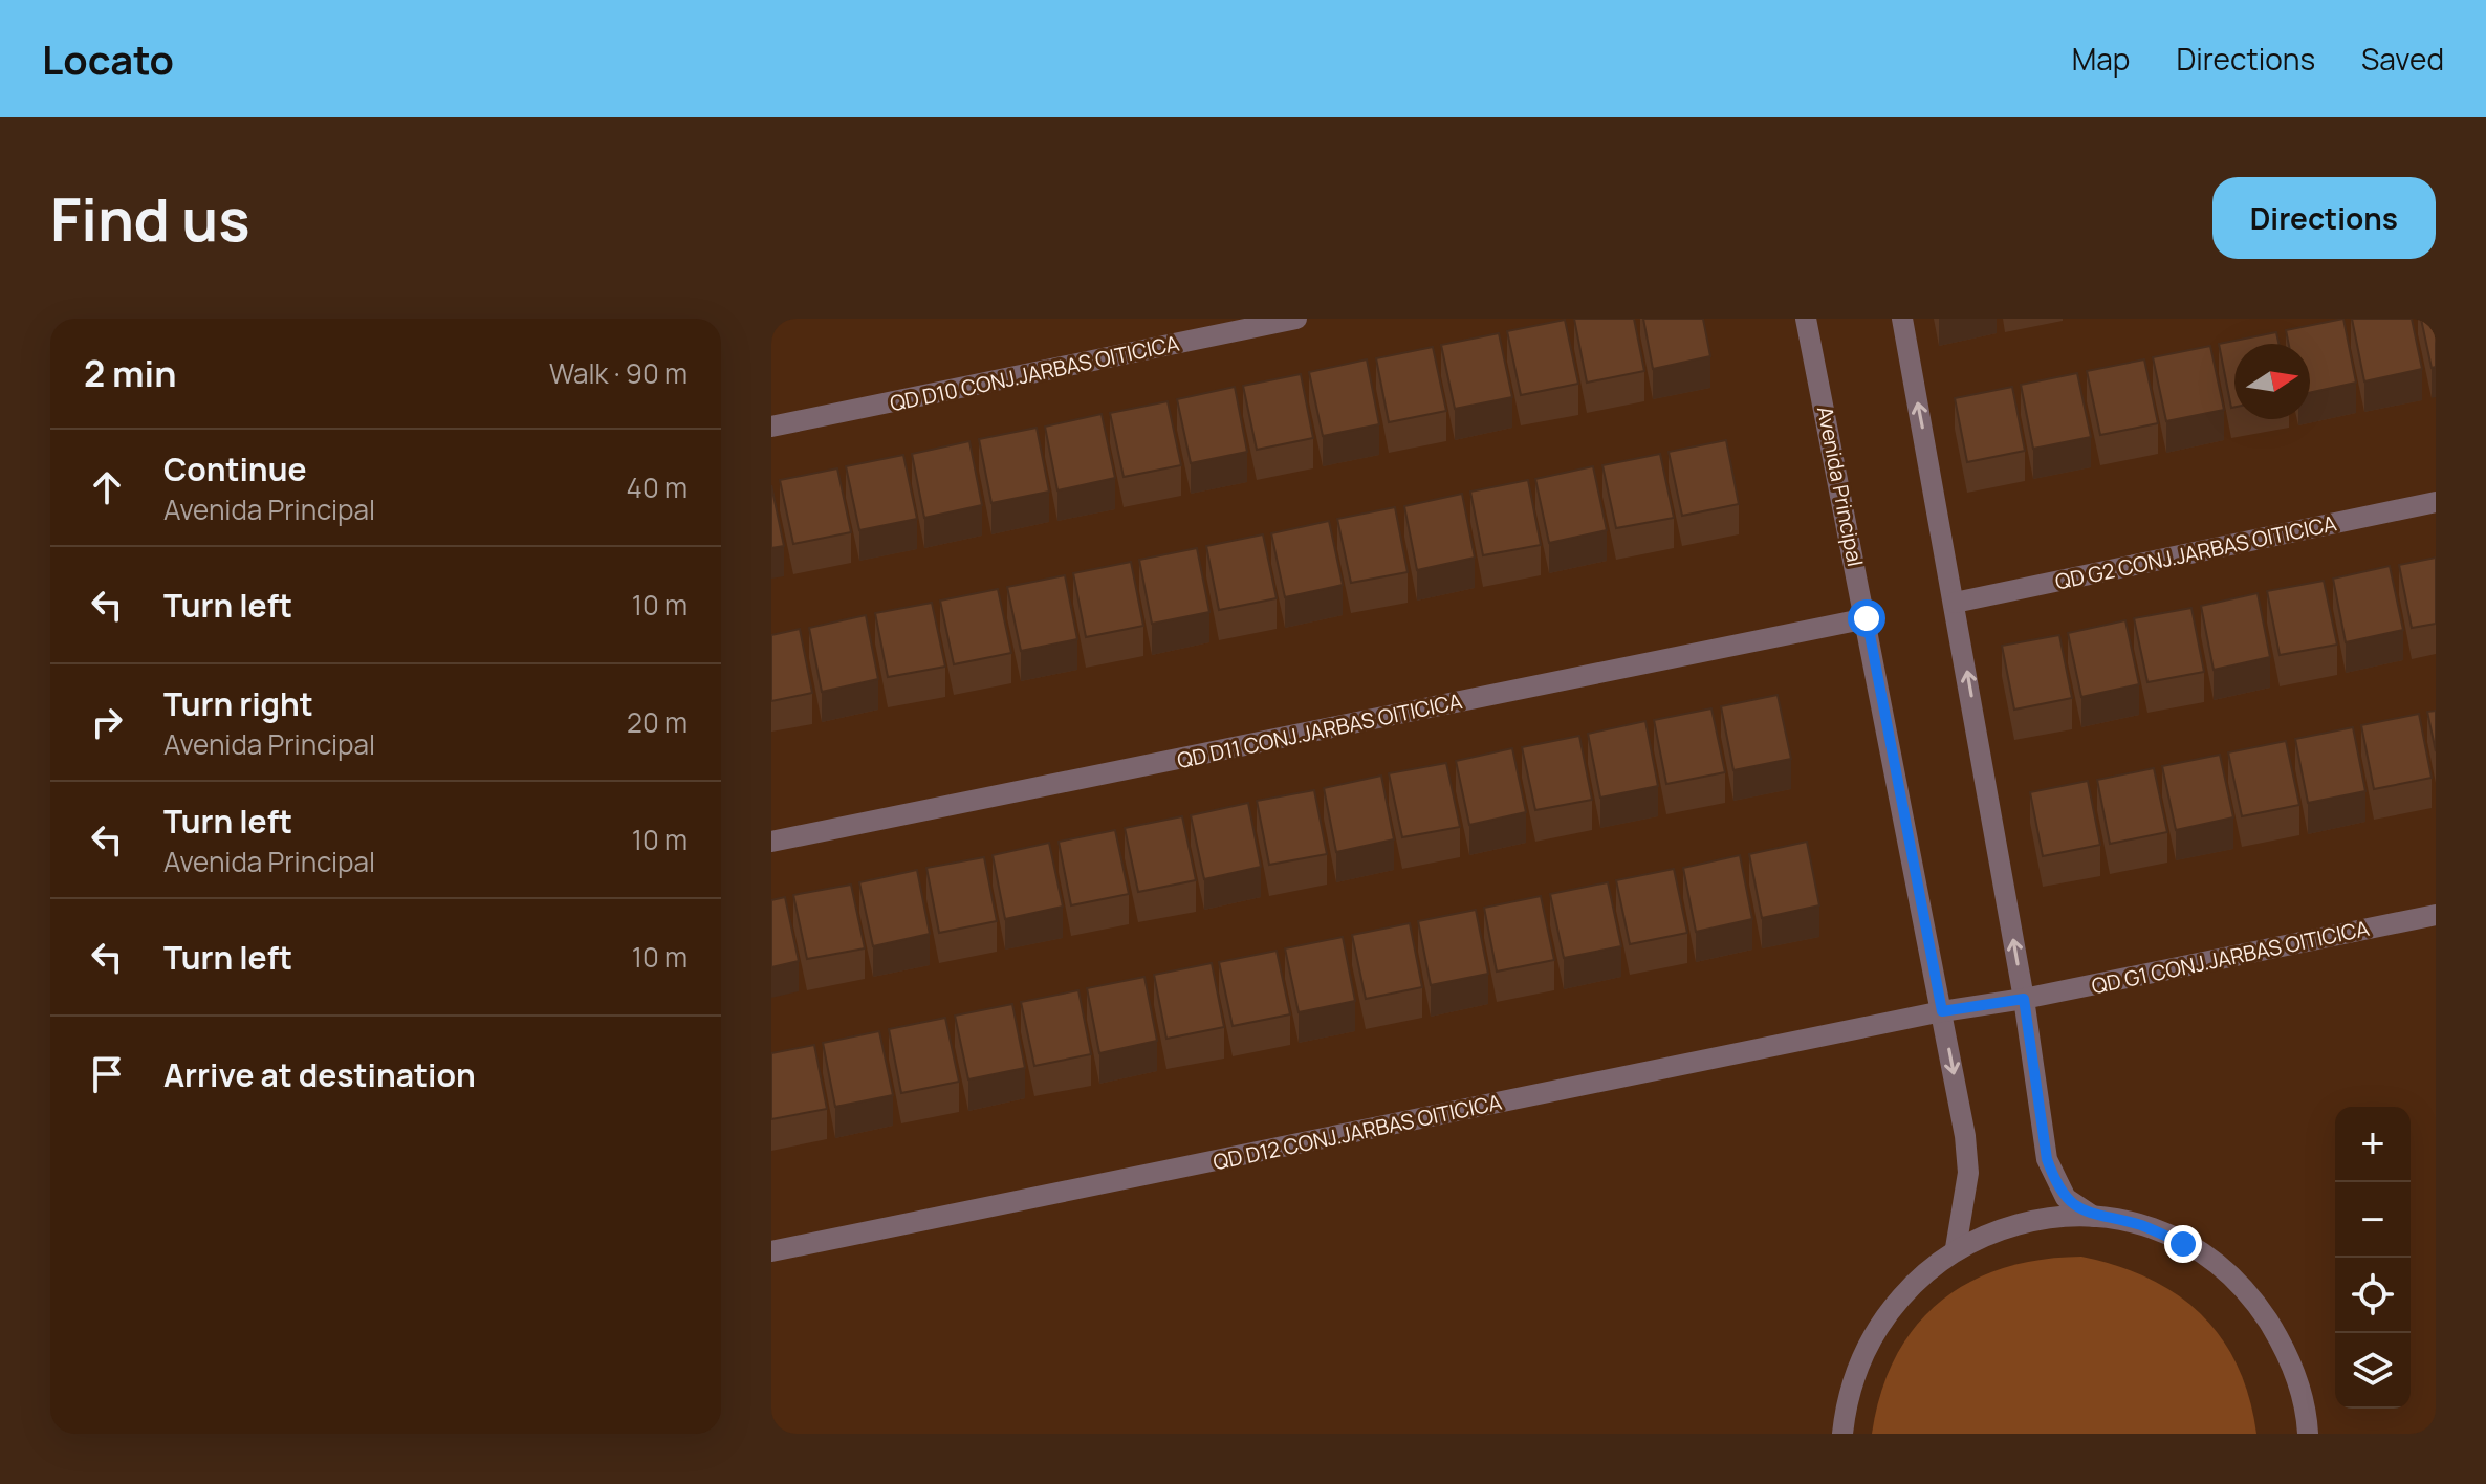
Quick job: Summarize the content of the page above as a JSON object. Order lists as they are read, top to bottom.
{
  "streets": {
    "street": [
      "QD D10 CONJ.JARBAS OITICICA",
      "Avenida Principal",
      "QD G2 CONJ.JARBAS OITICICA",
      "QD D11 CONJ.JARBAS OITICICA",
      "QD G1 CONJ.JARBAS OITICICA",
      "QD D12 CONJ.JARBAS OITICICA"
    ]
  },
  "crossings": [
    ["Avenida Principal", "QD D11 CONJ.JARBAS OITICICA"],
    ["Avenida Principal", "QD G1 CONJ.JARBAS OITICICA"],
    ["Avenida Principal", "QD D12 CONJ.JARBAS OITICICA"],
    ["QD G1 CONJ.JARBAS OITICICA", "QD D12 CONJ.JARBAS OITICICA"]
  ],
  "north": "right",
  "page": {
    "header": "Locato",
    "nav": ["Map", "Directions", "Saved"],
    "buttons": "Directions",
    "title": "Find us",
    "heading": ["2 min", "Walk · 90 m"],
    "list": [
      ["Continue", "Avenida Principal", "40 m"],
      ["Turn left", "10 m"],
      ["Turn right", "Avenida Principal", "20 m"],
      ["Turn left", "Avenida Principal", "10 m"],
      ["Turn left", "10 m"],
      "Arrive at destination"
    ],
    "map_buttons": ["+", "−"]
  }
}
